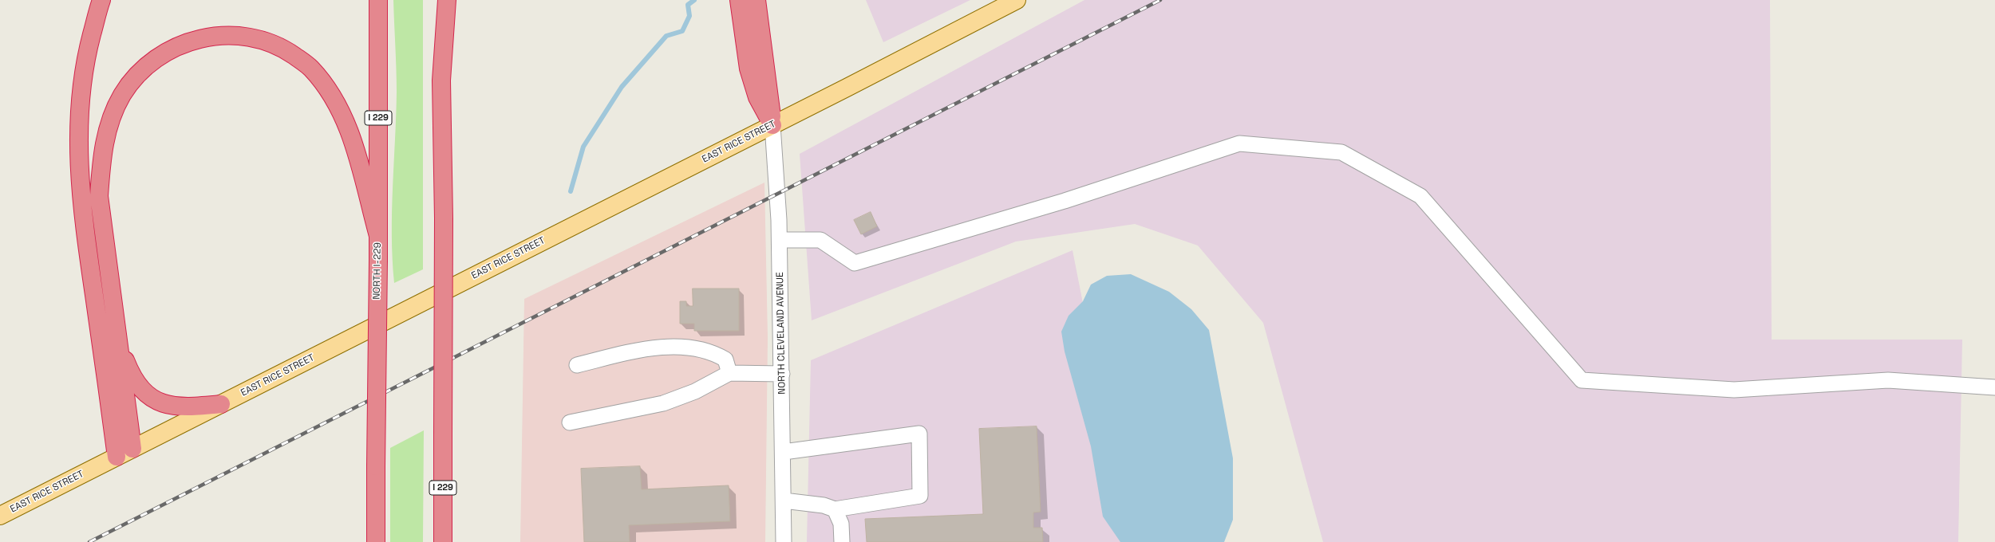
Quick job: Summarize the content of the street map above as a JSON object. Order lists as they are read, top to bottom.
{
  "streets": {
    "highway": ["I 229", "NORTH I-229"],
    "main road": ["EAST RICE STREET"],
    "street": ["NORTH CLEVELAND AVENUE"]
  },
  "crossings": [
    ["EAST RICE STREET", "NORTH CLEVELAND AVENUE"]
  ]
}
